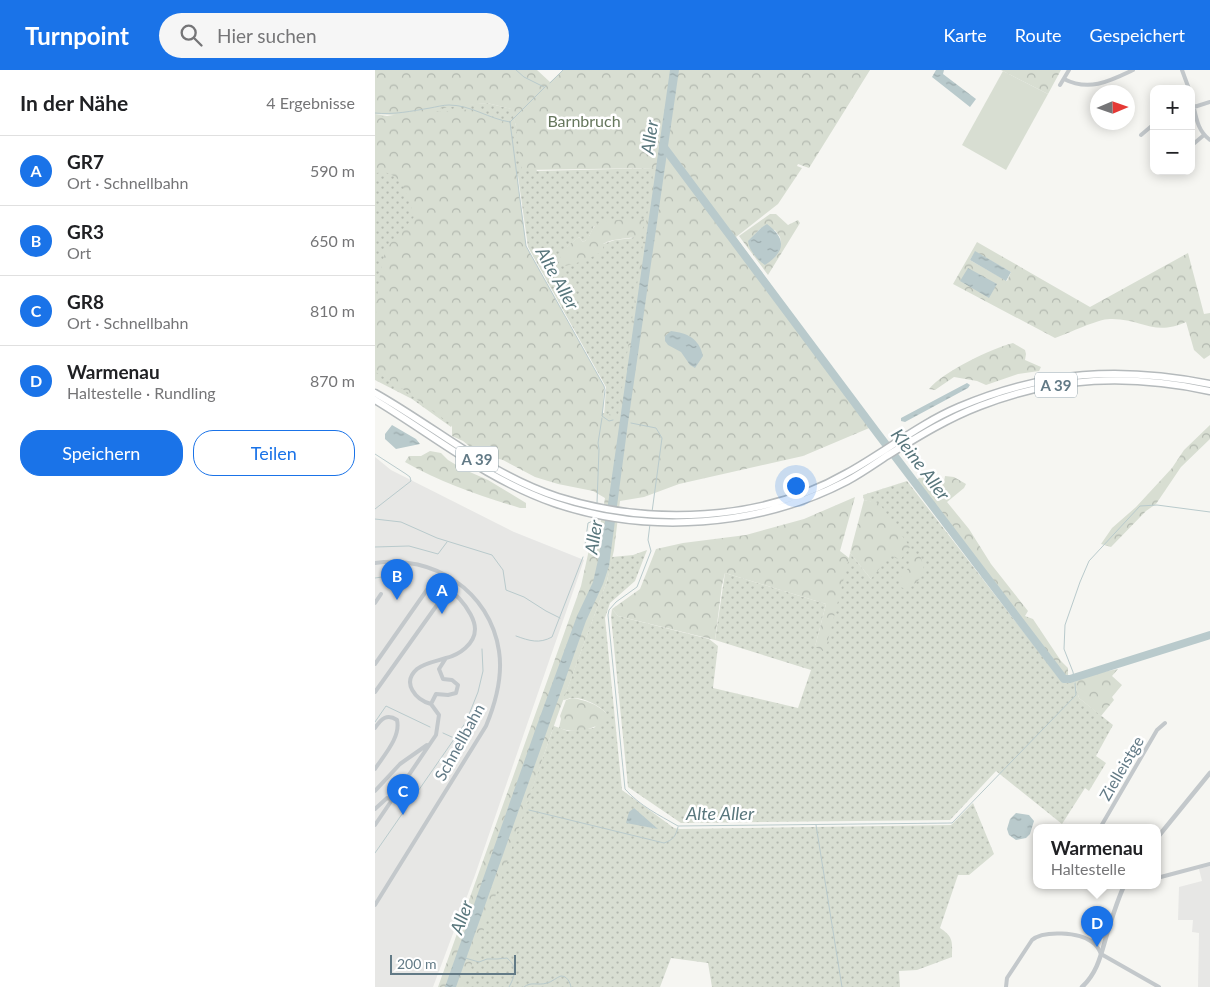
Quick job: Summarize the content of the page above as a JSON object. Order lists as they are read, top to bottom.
{
  "streets": {
    "highway": ["A 39"],
    "street": ["Schnellbahn", "Zielleistge"]
  },
  "water": ["Aller", "Alte Aller", "Kleine Aller"],
  "parks": ["Barnbruch"],
  "scale_bar": "200 m",
  "north": "right",
  "page": {
    "header": "Turnpoint",
    "search": "Hier suchen",
    "nav": ["Karte", "Route", "Gespeichert"],
    "heading": ["In der Nähe", "4 Ergebnisse"],
    "map_buttons": ["+", "−"],
    "list": [
      {
        "mark": "A",
        "name": "GR7",
        "note": "Ort · Schnellbahn",
        "value": "590 m"
      },
      {
        "mark": "B",
        "name": "GR3",
        "note": "Ort",
        "value": "650 m"
      },
      {
        "mark": "C",
        "name": "GR8",
        "note": "Ort · Schnellbahn",
        "value": "810 m"
      },
      {
        "mark": "D",
        "name": "Warmenau",
        "note": "Haltestelle · Rundling",
        "value": "870 m"
      }
    ],
    "buttons": ["Speichern", "Teilen"],
    "pins": [
      "B",
      "A",
      "C",
      "D"
    ],
    "popup": ["Warmenau", "Haltestelle"],
    "scale": "200 m"
  }
}
